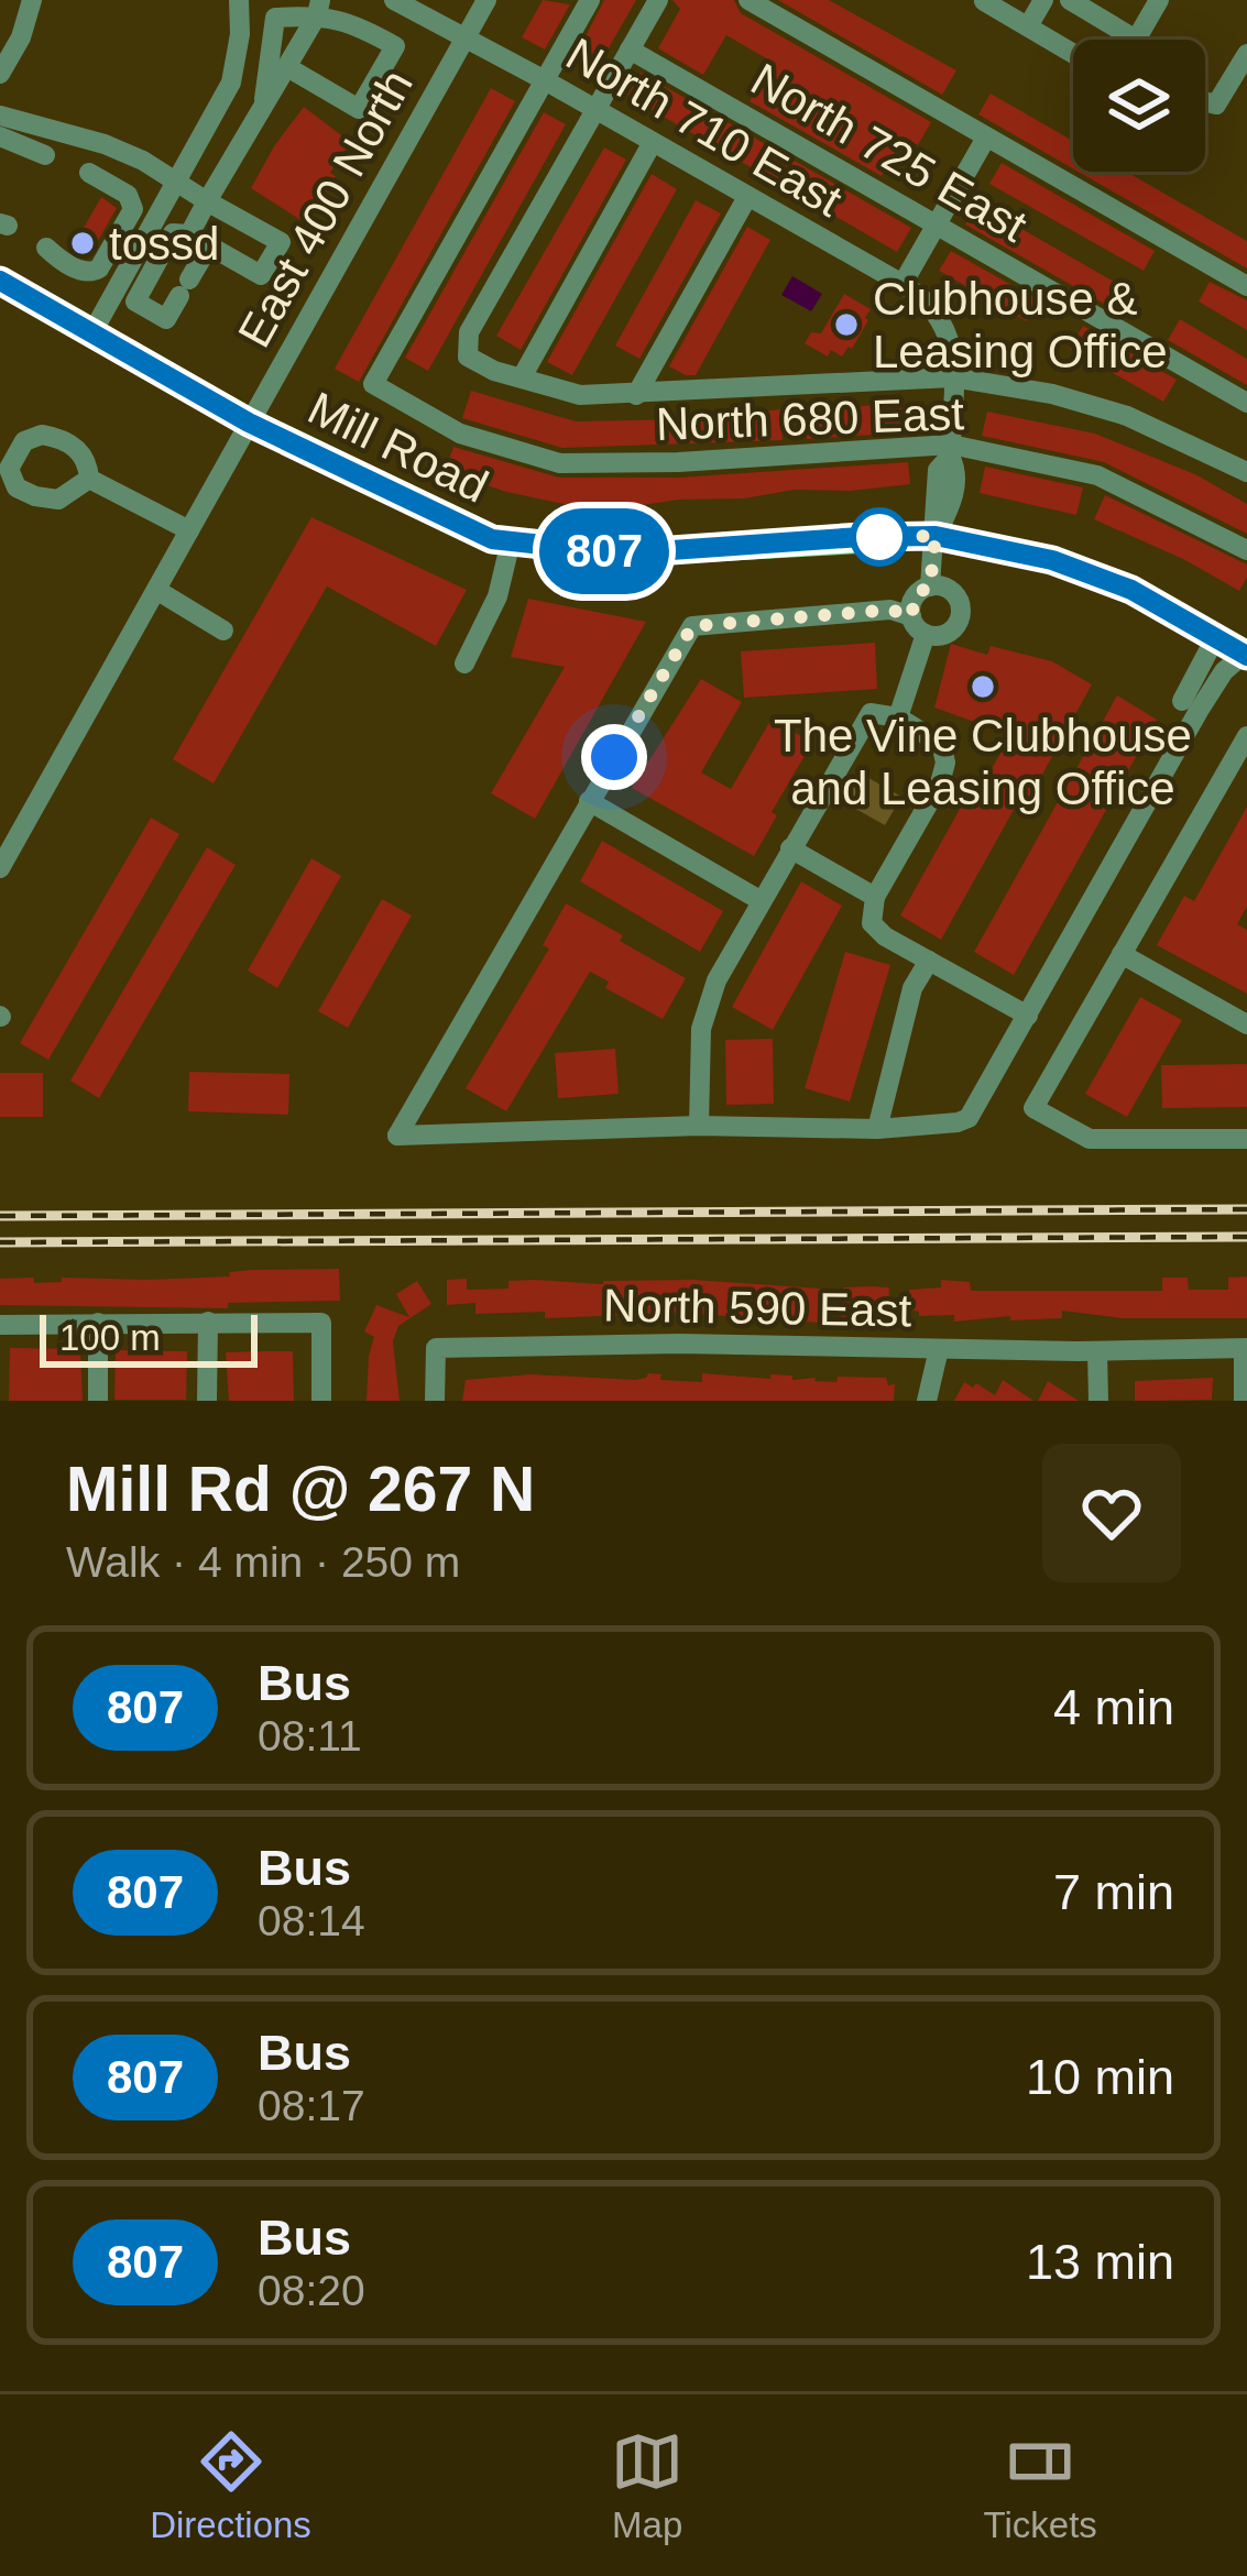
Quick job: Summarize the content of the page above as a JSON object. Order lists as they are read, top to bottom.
{
  "streets": {
    "main road": ["Mill Road"],
    "street": [
      "North 710 East",
      "North 725 East",
      "East 400 North",
      "North 680 East",
      "North 590 East"
    ]
  },
  "crossings": [
    ["North 710 East", "East 400 North"],
    ["North 710 East", "North 680 East"],
    ["North 710 East", "Mill Road"],
    ["East 400 North", "Mill Road"]
  ],
  "places": ["tossd", "Clubhouse & Leasing Office", "The Vine Clubhouse and Leasing Office"],
  "lines": ["bus line 807"],
  "scale_bar": "100 m",
  "page": {
    "on_map": "807",
    "scale": "100 m",
    "heading": ["Mill Rd @ 267 N", "Walk · 4 min · 250 m"],
    "list": [
      {
        "mark": "807",
        "name": "Bus",
        "note": "08:11",
        "value": "4 min"
      },
      {
        "mark": "807",
        "name": "Bus",
        "note": "08:14",
        "value": "7 min"
      },
      {
        "mark": "807",
        "name": "Bus",
        "note": "08:17",
        "value": "10 min"
      },
      {
        "mark": "807",
        "name": "Bus",
        "note": "08:20",
        "value": "13 min"
      }
    ],
    "tabs": ["Directions", "Map", "Tickets"]
  }
}
